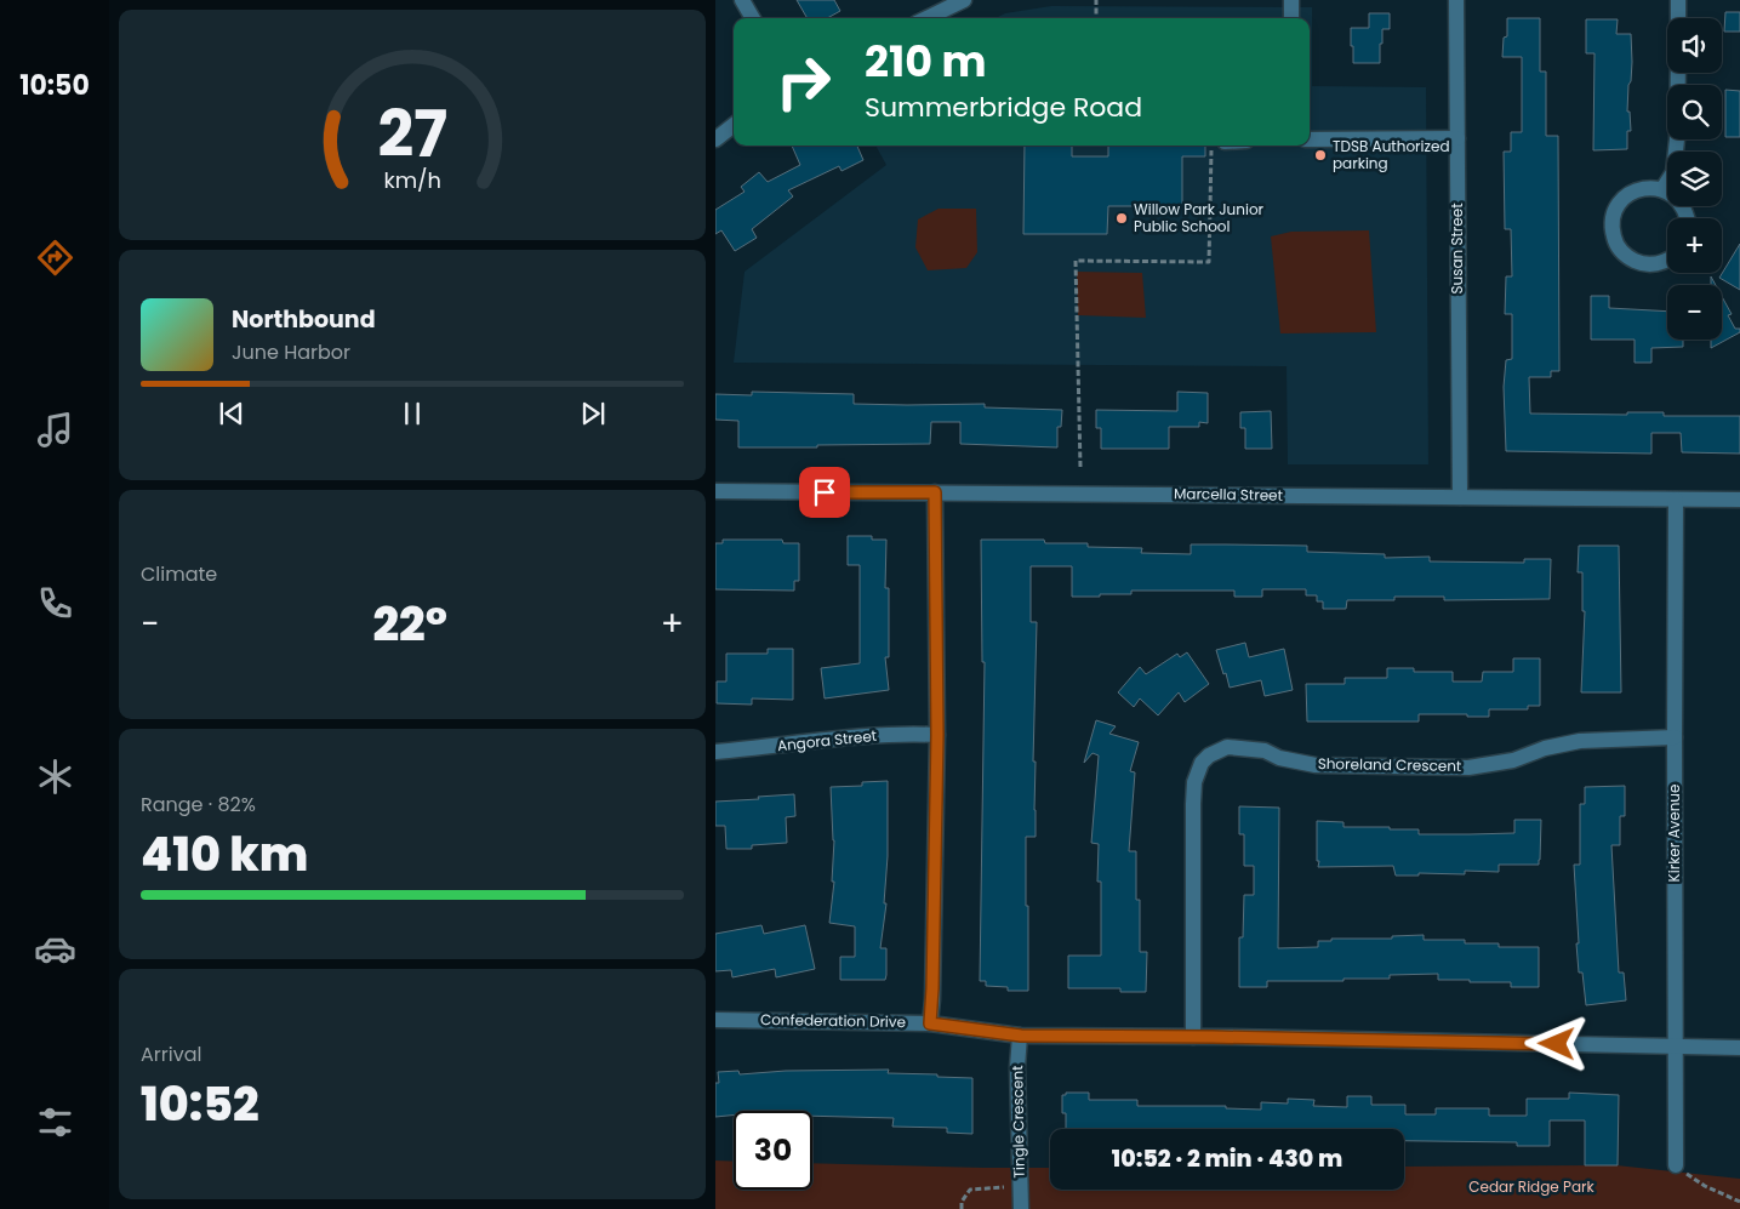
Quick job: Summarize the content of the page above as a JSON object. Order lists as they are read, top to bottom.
{
  "streets": {
    "street": [
      "Susan Street",
      "Marcella Street",
      "Angora Street",
      "Shoreland Crescent",
      "Kirker Avenue",
      "Confederation Drive",
      "Tingle Crescent"
    ]
  },
  "crossings": [
    ["Susan Street", "Marcella Street"],
    ["Marcella Street", "Kirker Avenue"],
    ["Shoreland Crescent", "Kirker Avenue"],
    ["Shoreland Crescent", "Confederation Drive"],
    ["Kirker Avenue", "Confederation Drive"],
    ["Confederation Drive", "Tingle Crescent"]
  ],
  "parks": ["Cedar Ridge Park"],
  "places": ["TDSB Authorized parking", "Willow Park Junior Public School"],
  "page": {
    "tabs": "10:50",
    "map_buttons": ["+", "−"],
    "turn": ["210 m", "Summerbridge Road"],
    "song": ["Northbound", "June Harbor"],
    "tile": [
      "Climate",
      ["Range · 82%", "410 km"],
      ["Arrival", "10:52"]
    ],
    "heat": ["−", "22°", "+"],
    "limit": "30",
    "trip": "10:52 · 2 min · 430 m",
    "gauge": ["27", "km/h"]
  }
}
